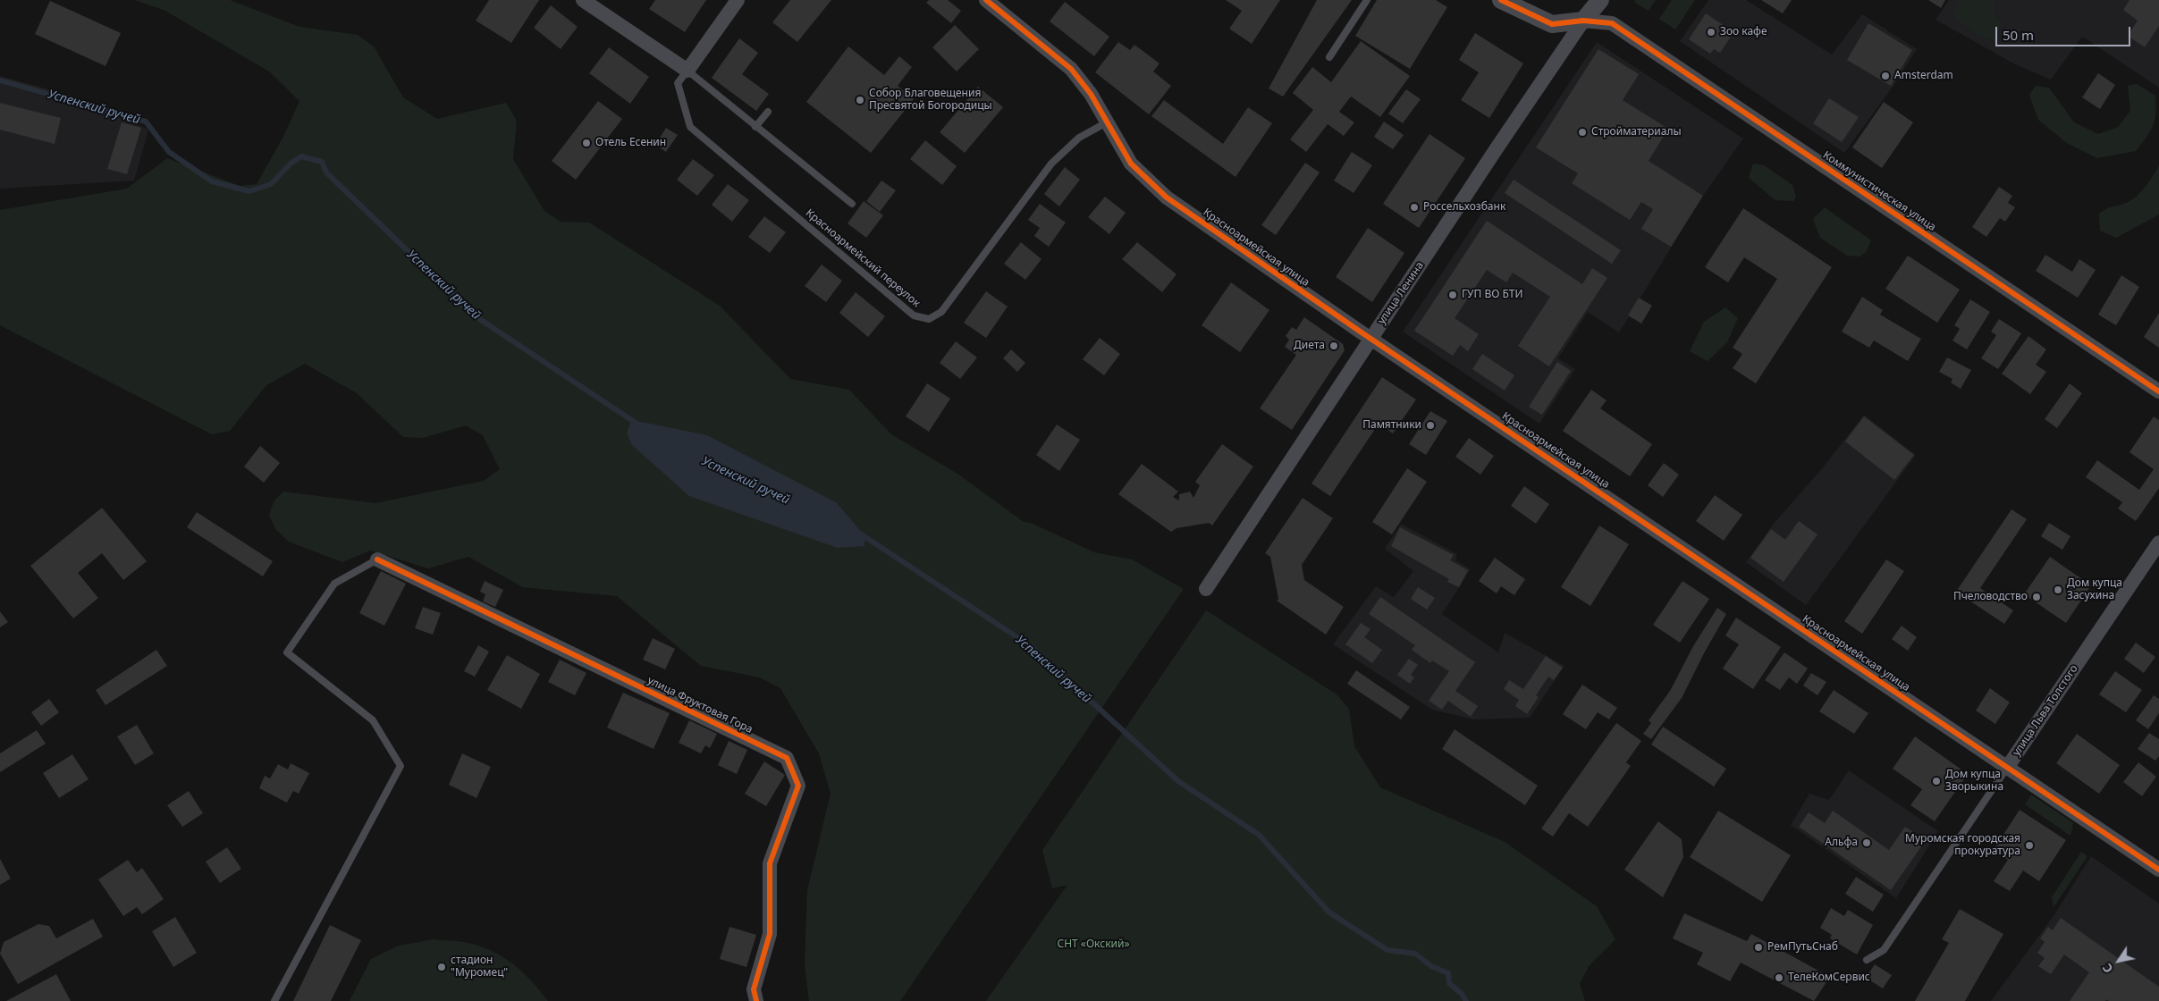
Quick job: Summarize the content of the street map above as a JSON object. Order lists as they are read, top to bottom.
{
  "streets": {
    "street": [
      "Коммунистическая улица",
      "Красноармейская улица",
      "улица Ленина",
      "улица Фруктовая Гора",
      "улица Льва Толстого"
    ],
    "lane": ["Красноармейский переулок"]
  },
  "crossings": [
    ["Коммунистическая улица", "улица Ленина"],
    ["Красноармейская улица", "Красноармейский переулок"],
    ["Красноармейская улица", "улица Ленина"],
    ["Красноармейская улица", "улица Льва Толстого"]
  ],
  "water": ["Успенский ручей"],
  "parks": ["СНТ «Окский»"],
  "places": [
    "Зоо кафе",
    "Amsterdam",
    "Собор Благовещения Пресвятой Богородицы",
    "Стройматериалы",
    "Отель Есенин",
    "Россельхозбанк",
    "ГУП ВО БТИ",
    "Диета",
    "Памятники",
    "Дом купца Засухина",
    "Пчеловодство",
    "Дом купца Зворыкина",
    "Альфа",
    "Муромская городская прокуратура",
    "РемПутьСнаб",
    "стадион \"Муромец\"",
    "ТелеКомСервис"
  ],
  "scale_bar": "50 m",
  "north": "bottom left"
}
